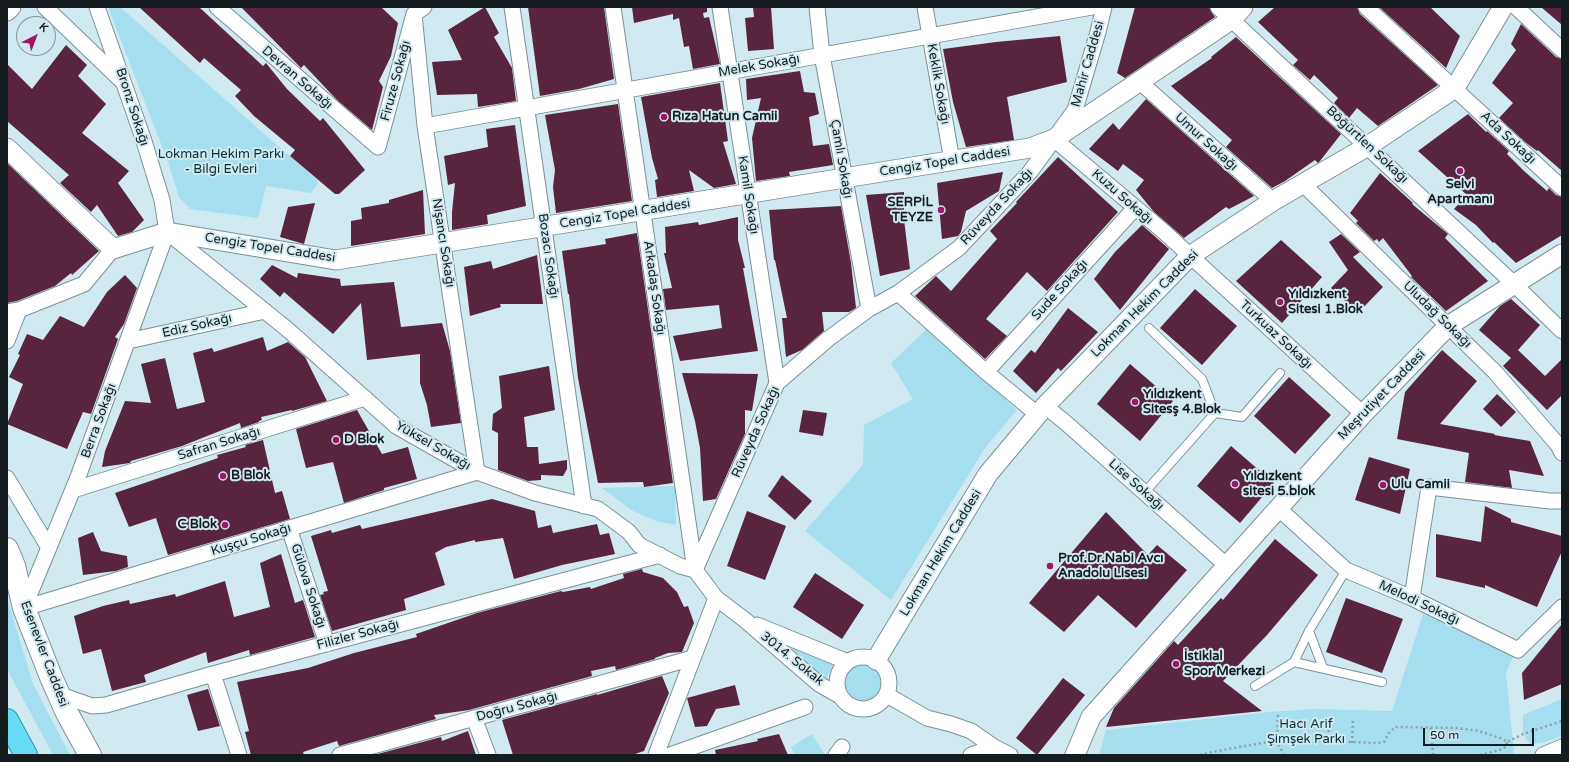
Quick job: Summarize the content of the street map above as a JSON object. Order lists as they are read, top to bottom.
{
  "streets": {
    "main road": ["Esenevler Caddesi"],
    "street": [
      "Mahir Caddesi",
      "Melek Sokağı",
      "Devran Sokağı",
      "Firuze Sokağı",
      "Keklik Sokağı",
      "Bronz Sokağı",
      "Ada Sokağı",
      "Umur Sokağı",
      "Böğürtlen Sokağı",
      "Çamlı Sokağı",
      "Cengiz Topel Caddesi",
      "Kamil Sokağı",
      "Kuzu Sokağı",
      "Rüveyda Sokağı",
      "Nişancı Sokağı",
      "Bozacı Sokağı",
      "Arkadaş Sokağı",
      "Sude Sokağı",
      "Lokman Hekim Caddesi",
      "Uludağ Sokağı",
      "Ediz Sokağı",
      "Turkuaz Sokağı",
      "Meşrutiyet Caddesi",
      "Berra Sokağı",
      "Safran Sokağı",
      "Yüksel Sokağı",
      "Lise Sokağı",
      "Kuşçu Sokağı",
      "Gülova Sokağı",
      "Melodi Sokağı",
      "Filizler Sokağı",
      "3014. Sokak",
      "Doğru Sokağı"
    ]
  },
  "crossings": [
    ["Mahir Caddesi", "Cengiz Topel Caddesi"],
    ["Mahir Caddesi", "Kuzu Sokağı"],
    ["Mahir Caddesi", "Rüveyda Sokağı"],
    ["Melek Sokağı", "Keklik Sokağı"],
    ["Melek Sokağı", "Çamlı Sokağı"],
    ["Melek Sokağı", "Kamil Sokağı"],
    ["Melek Sokağı", "Nişancı Sokağı"],
    ["Melek Sokağı", "Bozacı Sokağı"],
    ["Melek Sokağı", "Arkadaş Sokağı"],
    ["Devran Sokağı", "Firuze Sokağı"],
    ["Firuze Sokağı", "Nişancı Sokağı"],
    ["Keklik Sokağı", "Cengiz Topel Caddesi"],
    ["Bronz Sokağı", "Cengiz Topel Caddesi"],
    ["Bronz Sokağı", "Berra Sokağı"],
    ["Bronz Sokağı", "Yüksel Sokağı"],
    ["Ada Sokağı", "Lokman Hekim Caddesi"],
    ["Umur Sokağı", "Cengiz Topel Caddesi"],
    ["Umur Sokağı", "Lokman Hekim Caddesi"],
    ["Böğürtlen Sokağı", "Cengiz Topel Caddesi"],
    ["Böğürtlen Sokağı", "Lokman Hekim Caddesi"],
    ["Böğürtlen Sokağı", "Meşrutiyet Caddesi"],
    ["Çamlı Sokağı", "Cengiz Topel Caddesi"],
    ["Çamlı Sokağı", "Rüveyda Sokağı"],
    ["Cengiz Topel Caddesi", "Kamil Sokağı"],
    ["Cengiz Topel Caddesi", "Kuzu Sokağı"],
    ["Cengiz Topel Caddesi", "Rüveyda Sokağı"],
    ["Cengiz Topel Caddesi", "Nişancı Sokağı"],
    ["Cengiz Topel Caddesi", "Bozacı Sokağı"],
    ["Cengiz Topel Caddesi", "Arkadaş Sokağı"],
    ["Cengiz Topel Caddesi", "Berra Sokağı"],
    ["Cengiz Topel Caddesi", "Yüksel Sokağı"],
    ["Kamil Sokağı", "Rüveyda Sokağı"],
    ["Kuzu Sokağı", "Rüveyda Sokağı"],
    ["Kuzu Sokağı", "Sude Sokağı"],
    ["Kuzu Sokağı", "Lokman Hekim Caddesi"],
    ["Kuzu Sokağı", "Turkuaz Sokağı"],
    ["Rüveyda Sokağı", "Arkadaş Sokağı"],
    ["Rüveyda Sokağı", "Yüksel Sokağı"],
    ["Nişancı Sokağı", "Yüksel Sokağı"],
    ["Nişancı Sokağı", "Kuşçu Sokağı"],
    ["Bozacı Sokağı", "Yüksel Sokağı"],
    ["Arkadaş Sokağı", "Yüksel Sokağı"],
    ["Lokman Hekim Caddesi", "Uludağ Sokağı"],
    ["Lokman Hekim Caddesi", "Turkuaz Sokağı"],
    ["Lokman Hekim Caddesi", "Lise Sokağı"],
    ["Lokman Hekim Caddesi", "3014. Sokak"],
    ["Uludağ Sokağı", "Meşrutiyet Caddesi"],
    ["Ediz Sokağı", "Berra Sokağı"],
    ["Ediz Sokağı", "Yüksel Sokağı"],
    ["Turkuaz Sokağı", "Meşrutiyet Caddesi"],
    ["Meşrutiyet Caddesi", "Lise Sokağı"],
    ["Meşrutiyet Caddesi", "Melodi Sokağı"],
    ["Berra Sokağı", "Safran Sokağı"],
    ["Berra Sokağı", "Yüksel Sokağı"],
    ["Berra Sokağı", "Kuşçu Sokağı"],
    ["Berra Sokağı", "Esenevler Caddesi"],
    ["Safran Sokağı", "Yüksel Sokağı"],
    ["Yüksel Sokağı", "Kuşçu Sokağı"],
    ["Yüksel Sokağı", "Filizler Sokağı"],
    ["Kuşçu Sokağı", "Gülova Sokağı"],
    ["Kuşçu Sokağı", "Esenevler Caddesi"],
    ["Gülova Sokağı", "Filizler Sokağı"],
    ["Filizler Sokağı", "Esenevler Caddesi"]
  ],
  "parks": ["Lokman Hekim Parkı - Bilgi Evleri", "Hacı Arif Şimşek Parkı"],
  "places": [
    "Rıza Hatun Camii",
    "Selvi Apartmanı",
    "SERPİL TEYZE",
    "Yıldızkent Sitesi 1.Blok",
    "Yıldızkent Sitesş 4.Blok",
    "D Blok",
    "B Blok",
    "Yıldızkent sitesi 5.blok",
    "Ulu Camii",
    "C Blok",
    "Prof.Dr.Nabi Avcı Anadolu Lisesi",
    "İstiklal Spor Merkezi"
  ],
  "scale_bar": "50 m",
  "north": "top right"
}
